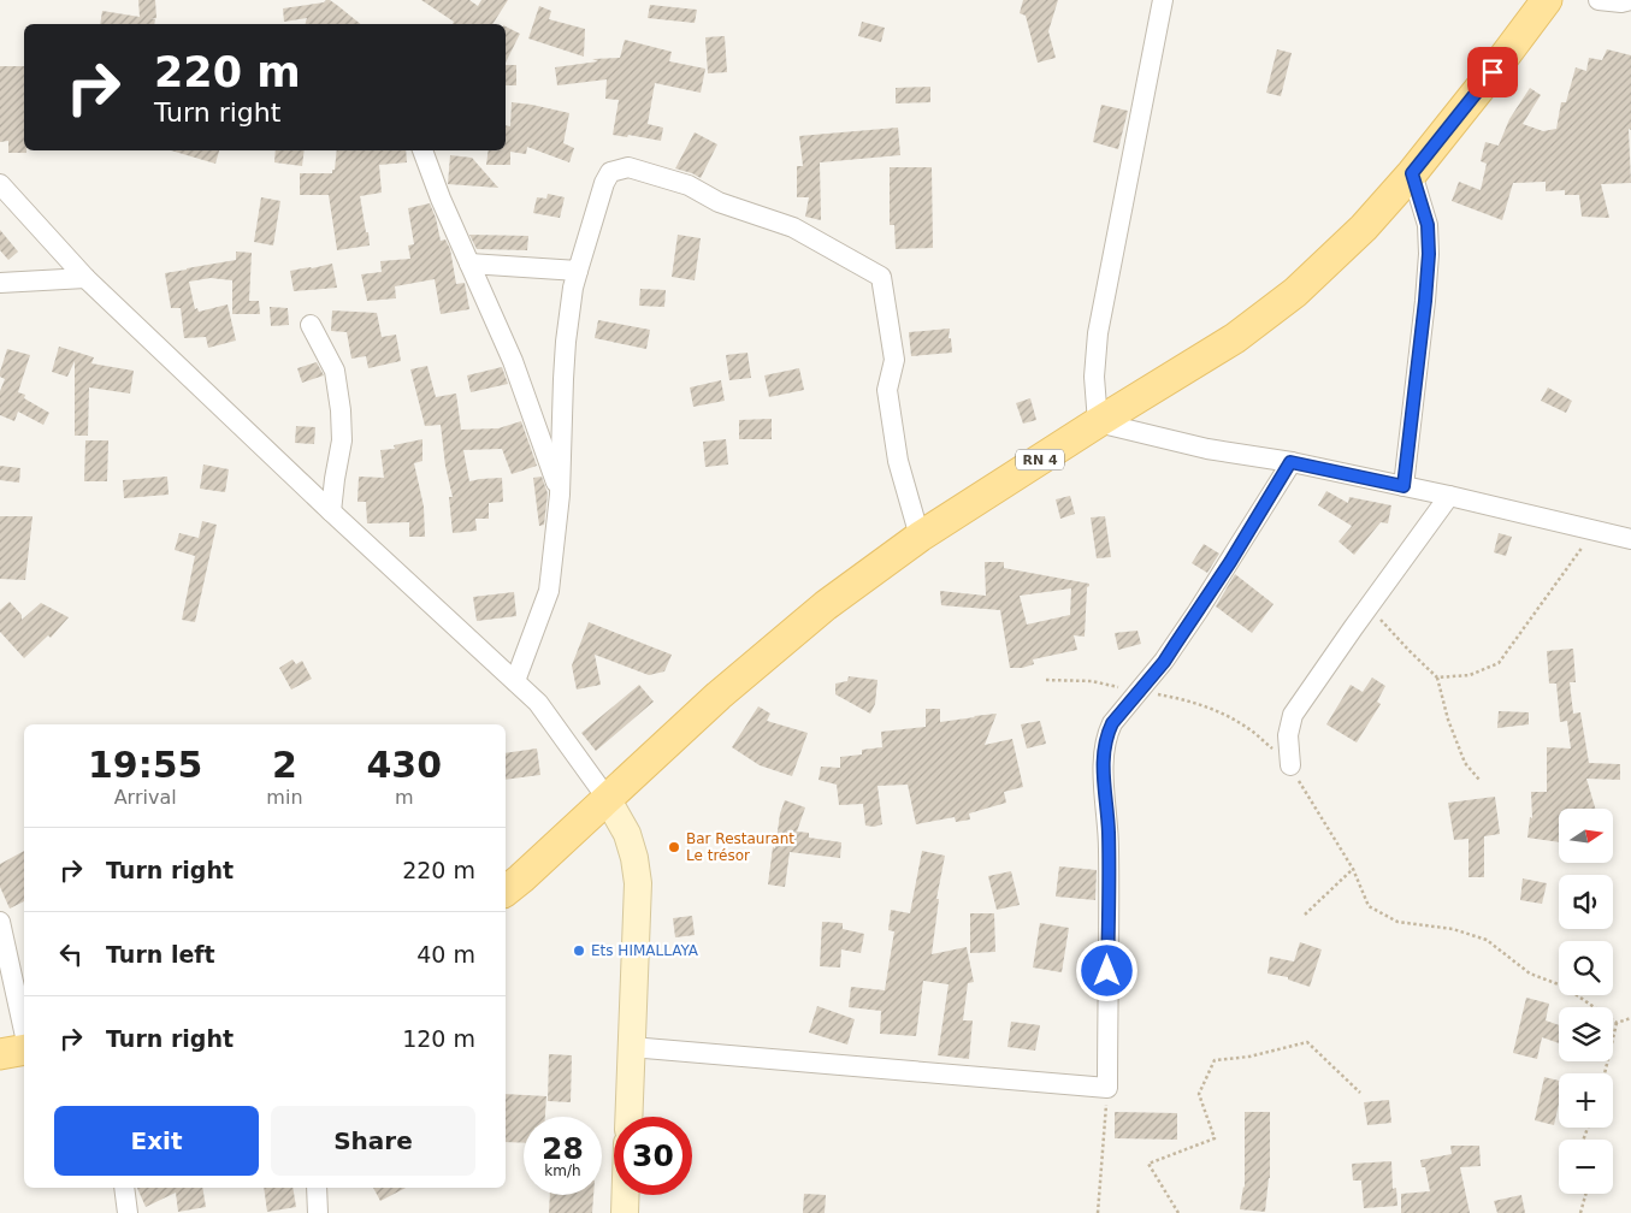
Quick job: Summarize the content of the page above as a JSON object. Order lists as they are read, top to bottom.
{
  "streets": {
    "main road": ["RN 4"]
  },
  "places": ["Bar Restaurant Le trésor", "Ets HIMALLAYA"],
  "north": "right",
  "page": {
    "turn": ["220 m", "Turn right"],
    "eta": [
      "19:55",
      "Arrival",
      "2",
      "min",
      "430",
      "m"
    ],
    "map_buttons": ["+", "−"],
    "list": [
      {
        "name": "Turn right",
        "value": "220 m"
      },
      {
        "name": "Turn left",
        "value": "40 m"
      },
      {
        "name": "Turn right",
        "value": "120 m"
      }
    ],
    "buttons": ["Exit", "Share"],
    "speed": "28 km/h",
    "limit": "30"
  }
}
